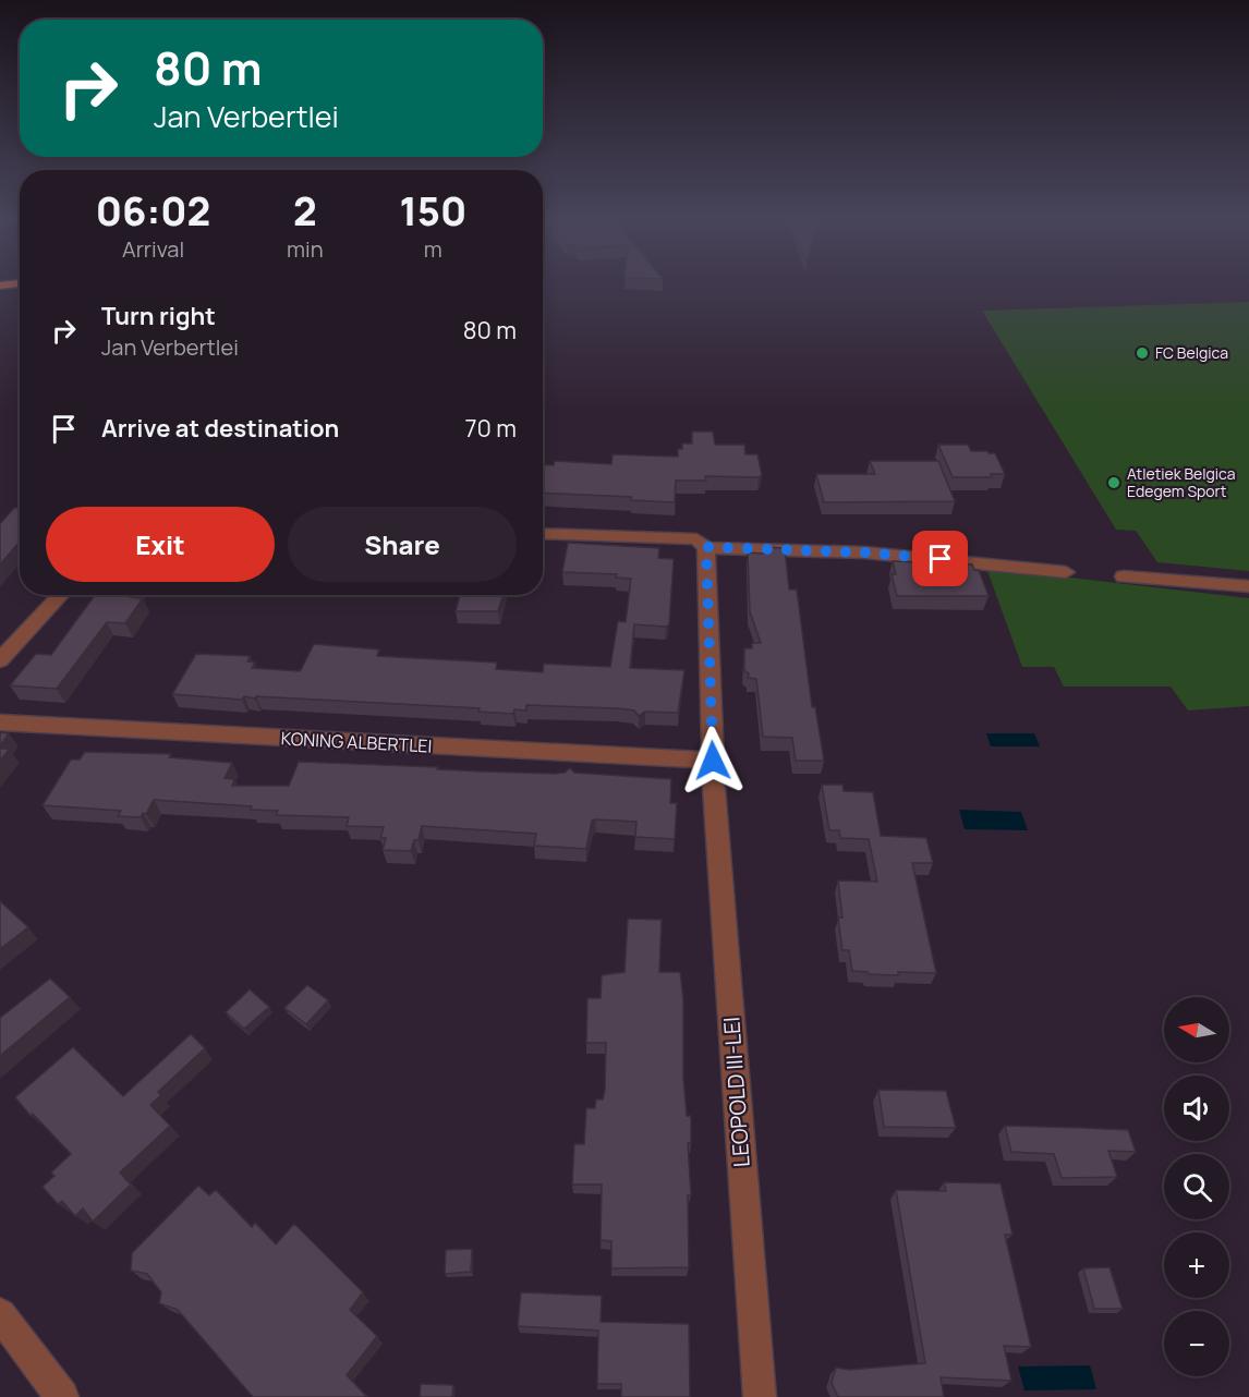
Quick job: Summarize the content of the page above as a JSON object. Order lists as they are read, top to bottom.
{
  "streets": {
    "street": ["KONING ALBERTLEI", "LEOPOLD III-LEI"]
  },
  "crossings": [
    ["KONING ALBERTLEI", "LEOPOLD III-LEI"]
  ],
  "places": ["FC Belgica", "Atletiek Belgica Edegem Sport"],
  "north": "left",
  "page": {
    "turn": ["80 m", "Jan Verbertlei"],
    "eta": [
      "06:02",
      "Arrival",
      "2",
      "min",
      "150",
      "m"
    ],
    "list": [
      {
        "name": "Turn right",
        "note": "Jan Verbertlei",
        "value": "80 m"
      },
      {
        "name": "Arrive at destination",
        "value": "70 m"
      }
    ],
    "buttons": ["Exit", "Share"],
    "map_buttons": ["+", "−"]
  }
}
